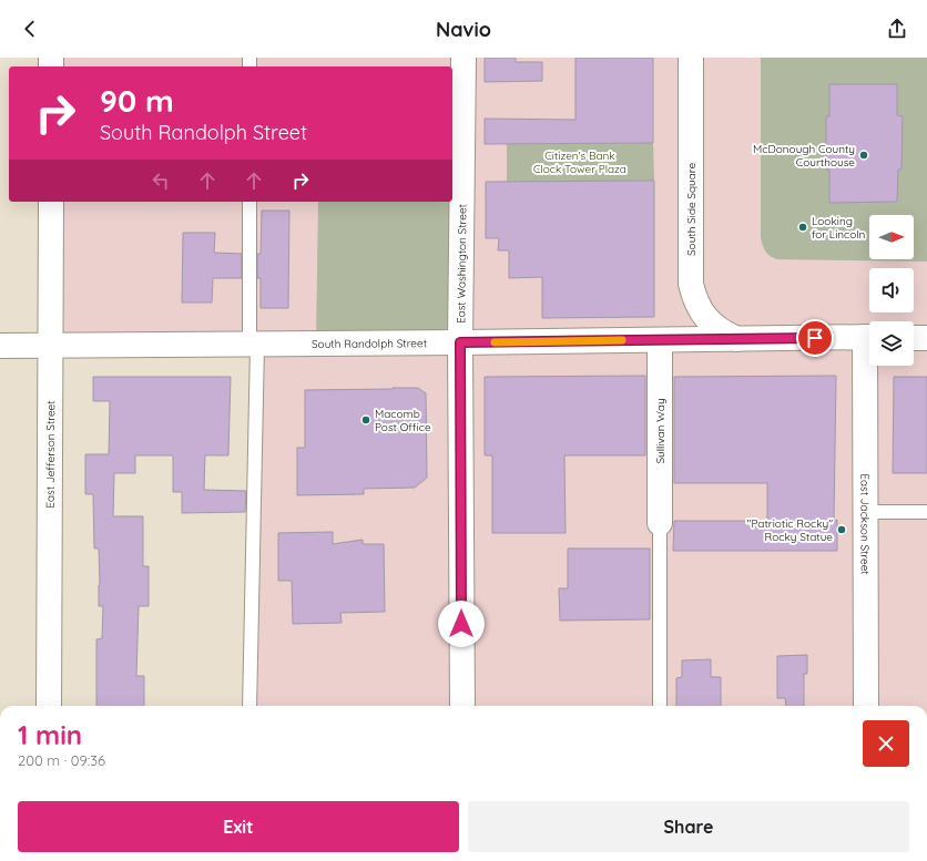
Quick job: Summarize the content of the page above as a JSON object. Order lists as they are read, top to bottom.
{
  "streets": {
    "main road": [
      "South Side Square",
      "East Washington Street",
      "South Randolph Street",
      "Sullivan Way",
      "East Jefferson Street",
      "East Jackson Street"
    ]
  },
  "crossings": [
    ["South Side Square", "South Randolph Street"],
    ["East Washington Street", "South Randolph Street"],
    ["South Randolph Street", "Sullivan Way"],
    ["South Randolph Street", "East Jefferson Street"]
  ],
  "parks": ["Citizen's Bank Clock Tower Plaza"],
  "places": [
    "McDonough County Courthouse",
    "Looking for Lincoln",
    "Macomb Post Office",
    "\"Patriotic Rocky\" Rocky Statue"
  ],
  "north": "right",
  "page": {
    "header": "Navio",
    "turn": ["90 m", "South Randolph Street"],
    "heading": ["1 min", "200 m · 09:36"],
    "buttons": ["Exit", "Share"]
  }
}
